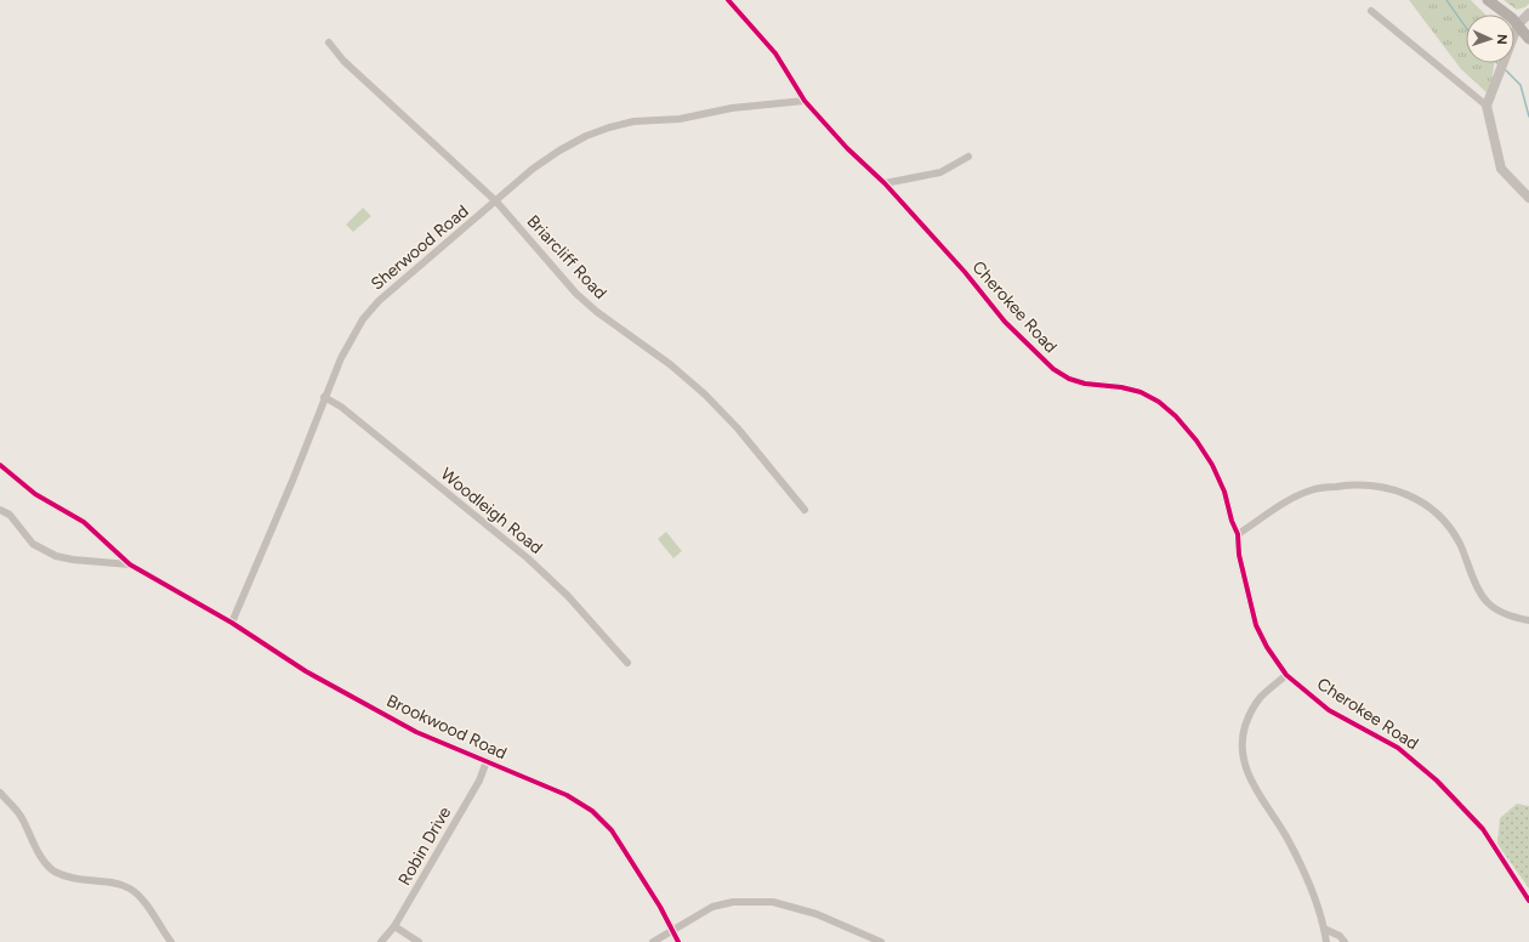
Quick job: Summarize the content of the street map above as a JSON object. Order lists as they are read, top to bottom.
{
  "streets": {
    "street": [
      "Sherwood Road",
      "Briarcliff Road",
      "Cherokee Road",
      "Woodleigh Road",
      "Brookwood Road",
      "Robin Drive"
    ]
  },
  "crossings": [
    ["Sherwood Road", "Briarcliff Road"],
    ["Sherwood Road", "Cherokee Road"],
    ["Sherwood Road", "Woodleigh Road"],
    ["Sherwood Road", "Brookwood Road"],
    ["Brookwood Road", "Robin Drive"]
  ],
  "north": "right"
}
